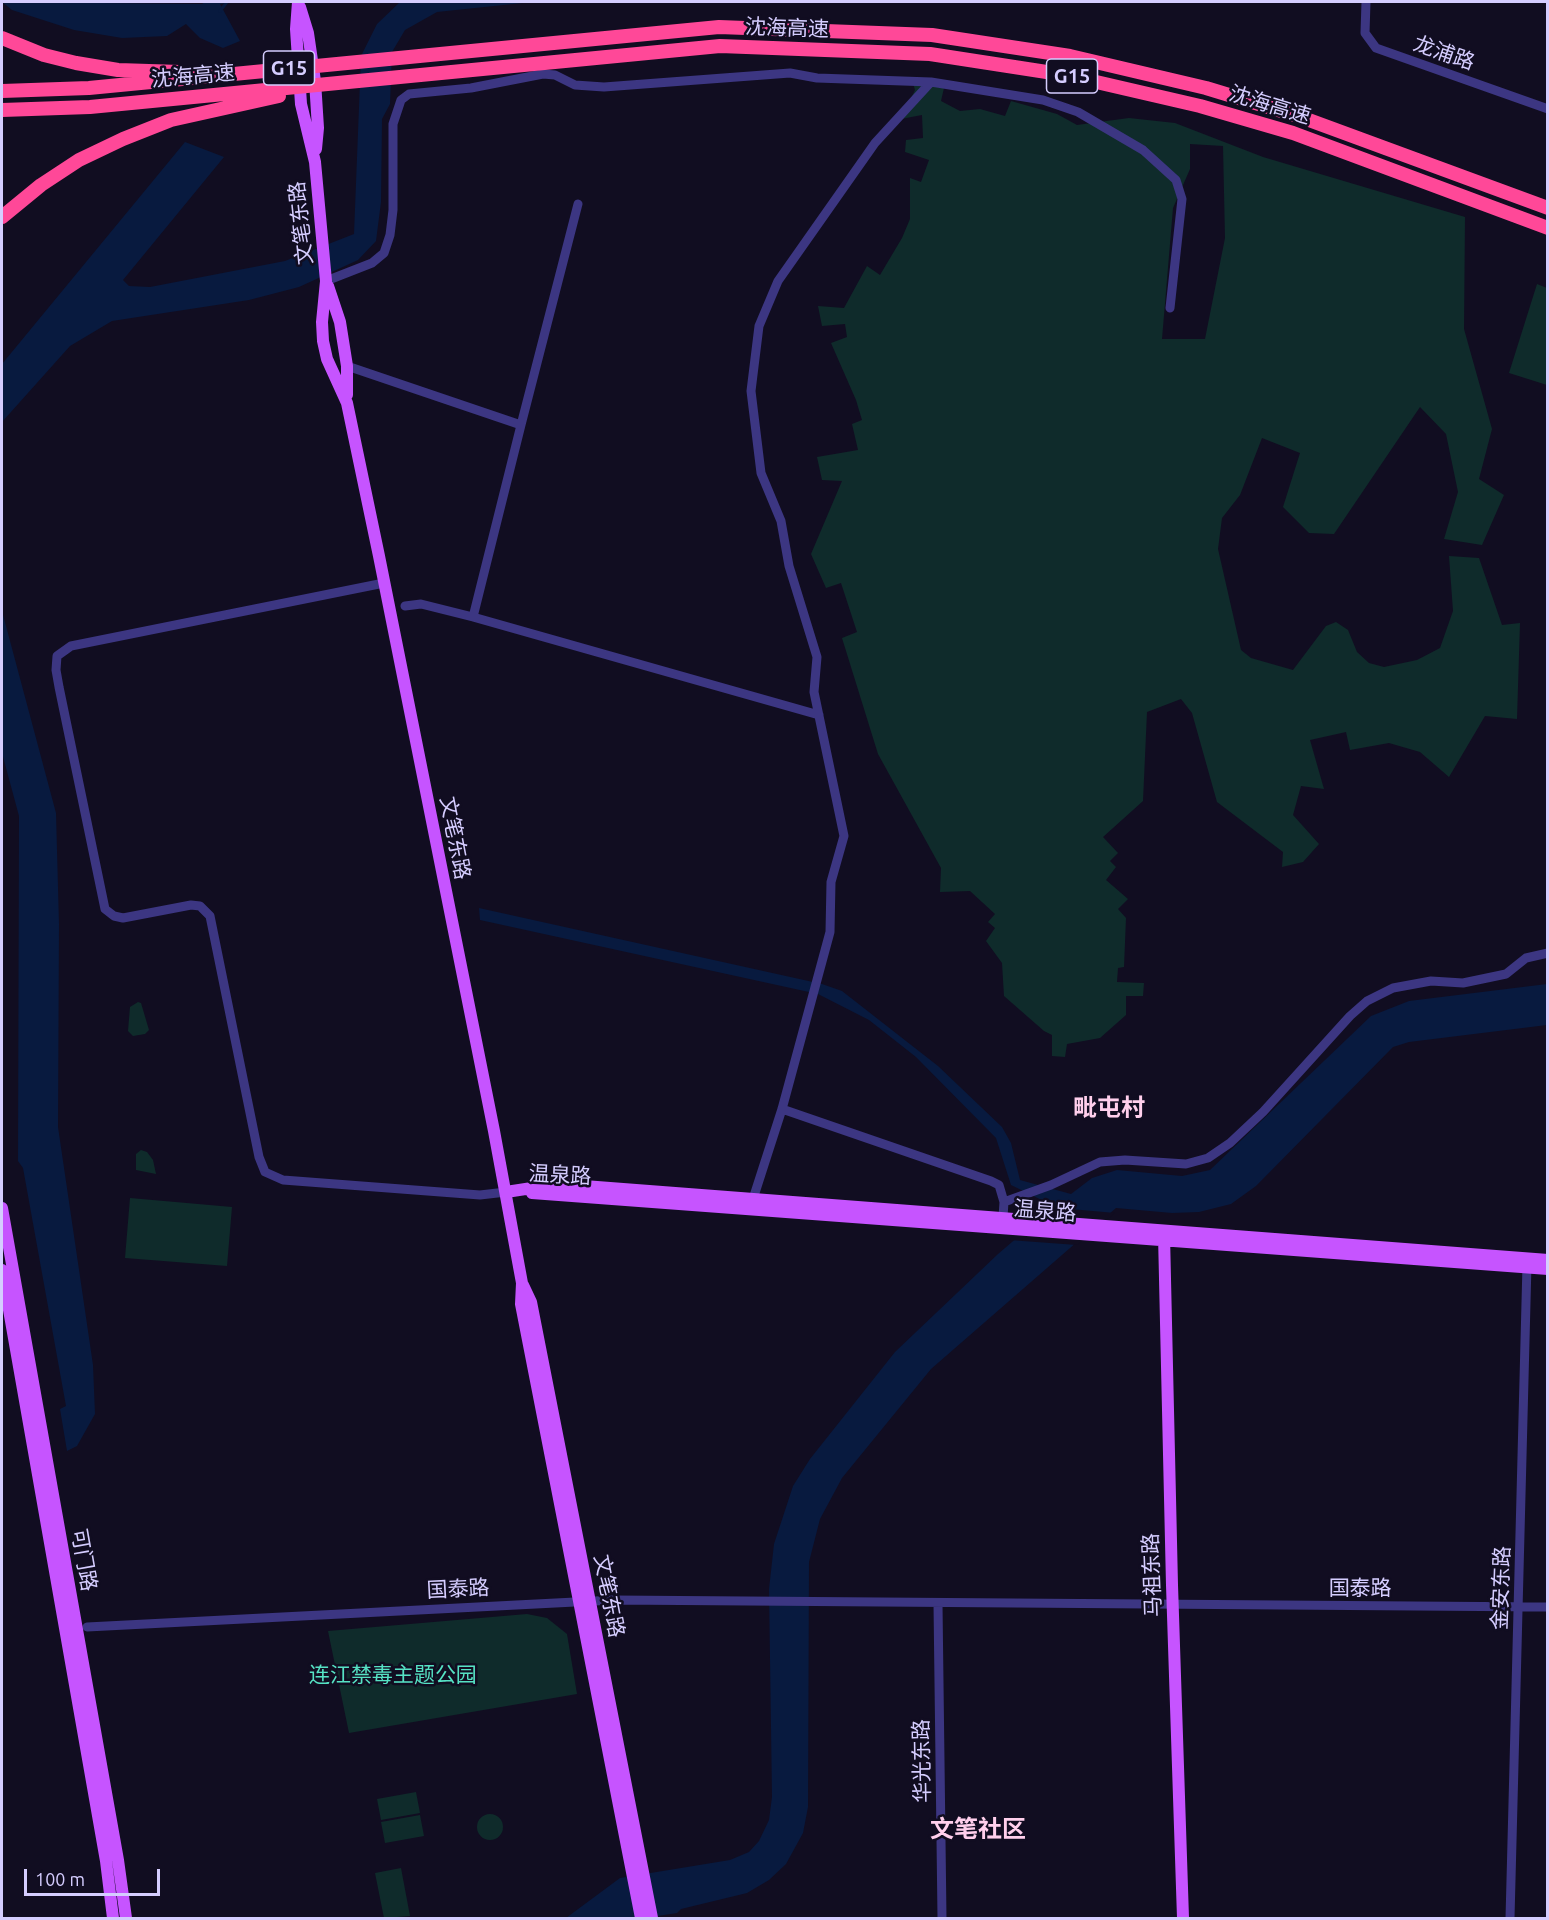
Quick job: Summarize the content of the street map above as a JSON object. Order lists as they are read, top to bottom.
{
  "streets": {
    "highway": ["沈海高速", "G15"],
    "main road": [
      "文笔东路",
      "温泉路",
      "可门路",
      "马祖东路"
    ],
    "street": [
      "龙浦路",
      "国泰路",
      "金安东路",
      "华光东路"
    ]
  },
  "crossings": [
    ["文笔东路", "温泉路"],
    ["文笔东路", "国泰路"],
    ["温泉路", "马祖东路"],
    ["温泉路", "金安东路"],
    ["马祖东路", "国泰路"],
    ["国泰路", "金安东路"],
    ["国泰路", "华光东路"]
  ],
  "districts": ["毗屯村", "文笔社区"],
  "parks": ["连江禁毒主题公园"],
  "scale_bar": "100 m"
}
